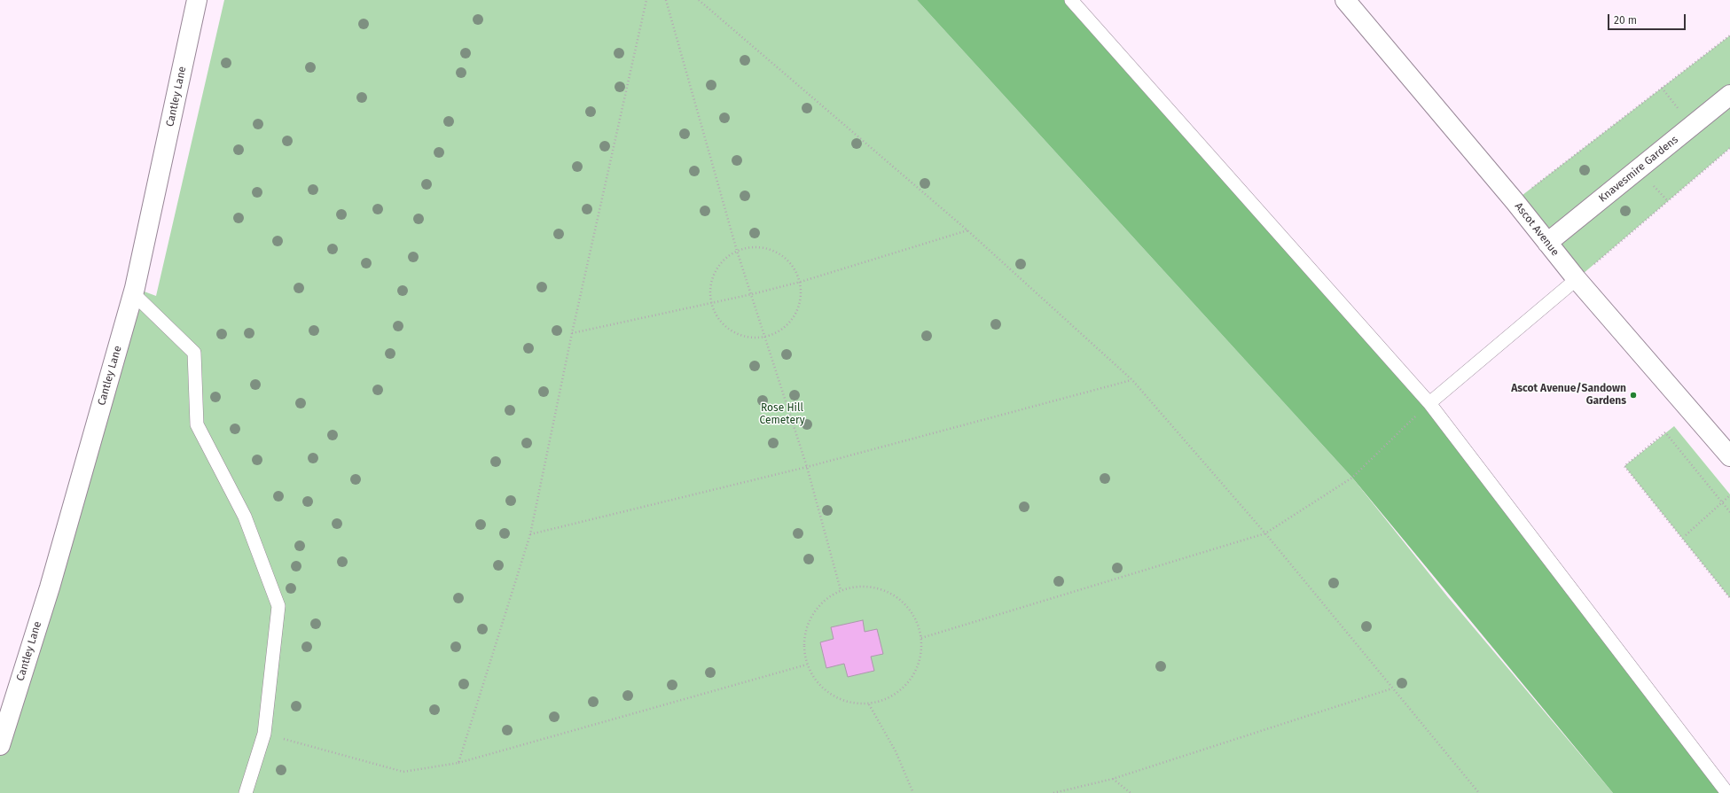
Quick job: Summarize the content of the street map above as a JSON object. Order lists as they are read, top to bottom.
{
  "streets": {
    "street": ["Cantley Lane", "Knavesmire Gardens", "Ascot Avenue"]
  },
  "crossings": [
    ["Knavesmire Gardens", "Ascot Avenue"]
  ],
  "parks": ["Rose Hill Cemetery"],
  "places": ["Ascot Avenue/Sandown Gardens"],
  "scale_bar": "20 m"
}
